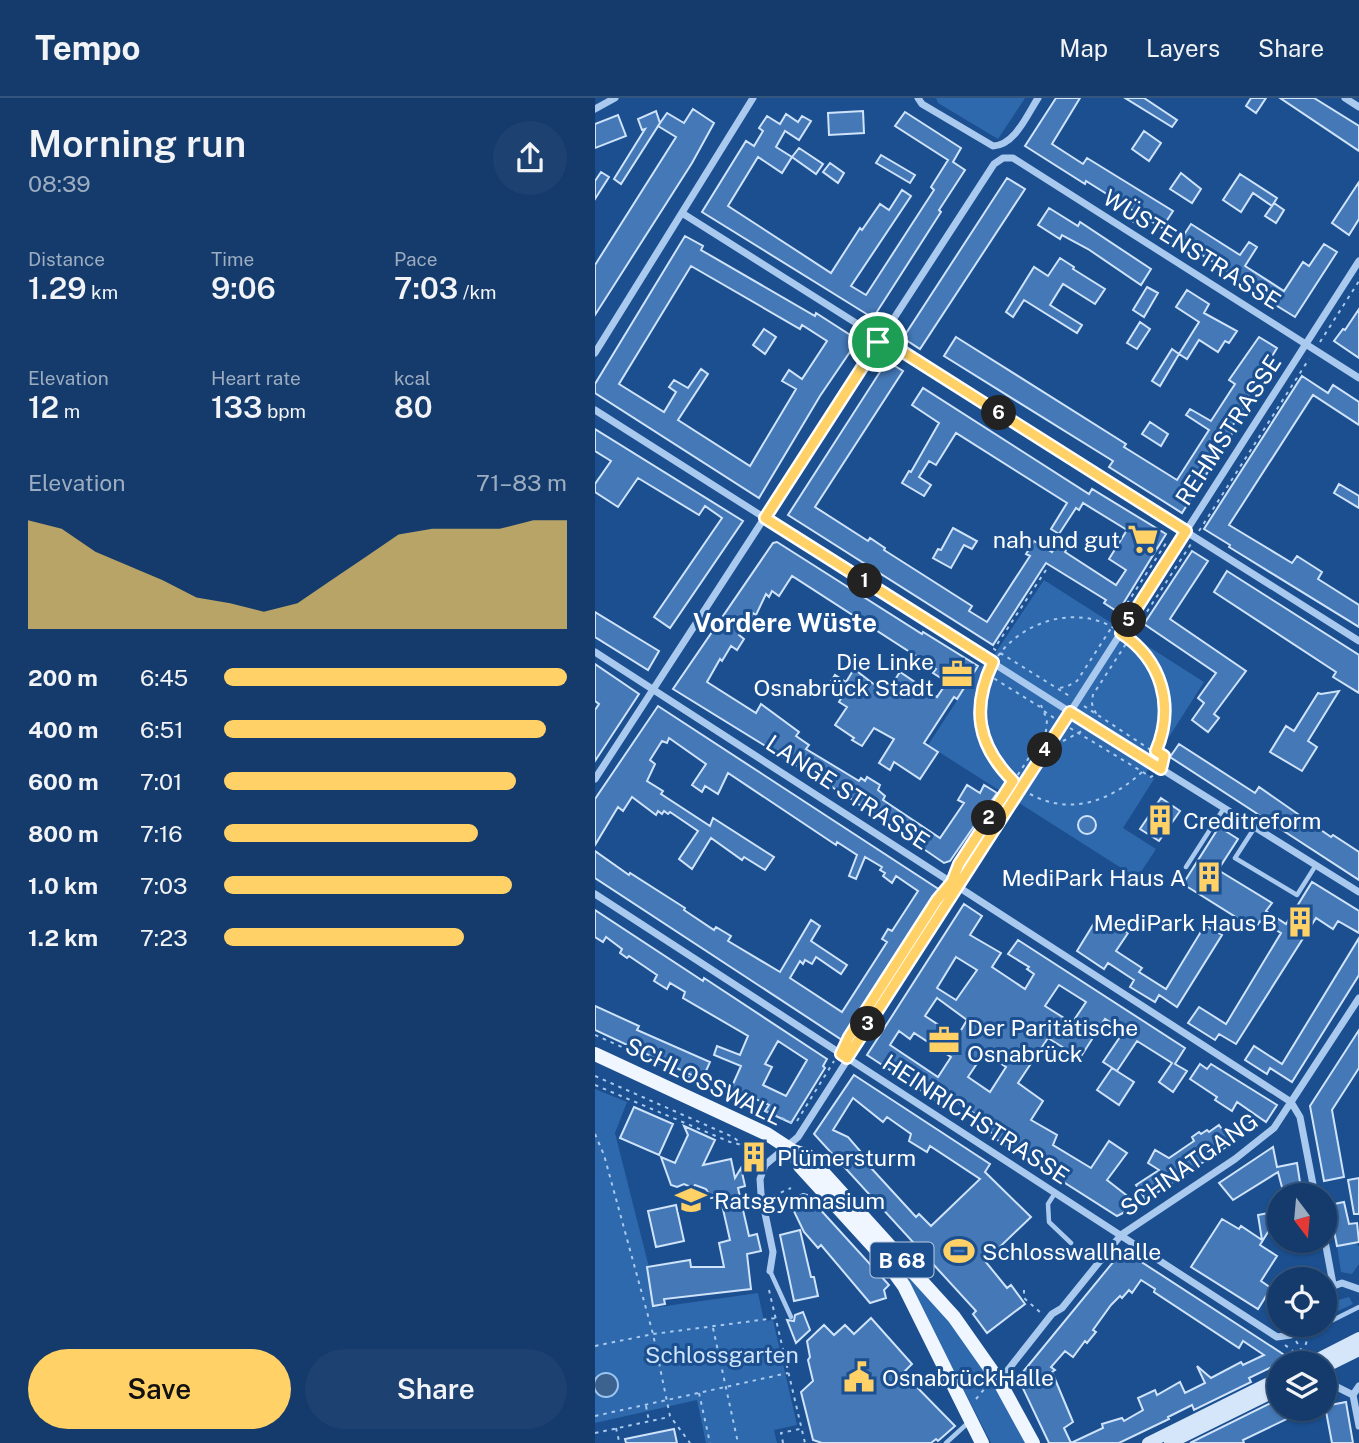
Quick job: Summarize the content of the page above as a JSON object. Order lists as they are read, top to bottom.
{
  "streets": {
    "main road": ["SCHLOSSWALL", "B 68"],
    "street": [
      "WÜSTENSTRASSE",
      "REHMSTRASSE",
      "LANGE STRASSE",
      "HEINRICHSTRASSE",
      "SCHNATGANG"
    ]
  },
  "crossings": [
    ["WÜSTENSTRASSE", "REHMSTRASSE"],
    ["REHMSTRASSE", "LANGE STRASSE"],
    ["REHMSTRASSE", "SCHLOSSWALL"],
    ["REHMSTRASSE", "HEINRICHSTRASSE"],
    ["LANGE STRASSE", "SCHNATGANG"],
    ["SCHLOSSWALL", "SCHNATGANG"],
    ["HEINRICHSTRASSE", "SCHNATGANG"]
  ],
  "districts": ["Vordere Wüste"],
  "parks": ["Schlossgarten"],
  "places": {
    "supermarket": ["nah und gut"],
    "office": ["Die Linke Osnabrück Stadt", "Der Paritätische Osnabrück"],
    "building": [
      "Creditreform",
      "MediPark Haus A",
      "MediPark Haus B",
      "Plümersturm"
    ],
    "school or university": ["Ratsgymnasium"],
    "sports": ["Schlosswallhalle"],
    "public building": ["OsnabrückHalle"]
  },
  "north": "bottom",
  "page": {
    "header": "Tempo",
    "nav": ["Map", "Layers", "Share"],
    "heading": ["Morning run", "08:39"],
    "stats": [
      ["Distance", "1.29 km"],
      ["Time", "9:06"],
      ["Pace", "7:03 /km"],
      ["Elevation", "12 m"],
      ["Heart rate", "133 bpm"],
      ["kcal", "80"]
    ],
    "pins": [
      "6",
      "1",
      "5",
      "4",
      "2",
      "3"
    ],
    "chart": ["Elevation", "71–83 m"],
    "list": [
      {
        "name": "200 m",
        "note": "6:45"
      },
      {
        "name": "400 m",
        "note": "6:51"
      },
      {
        "name": "600 m",
        "note": "7:01"
      },
      {
        "name": "800 m",
        "note": "7:16"
      },
      {
        "name": "1.0 km",
        "note": "7:03"
      },
      {
        "name": "1.2 km",
        "note": "7:23"
      }
    ],
    "buttons": ["Save", "Share"]
  }
}
